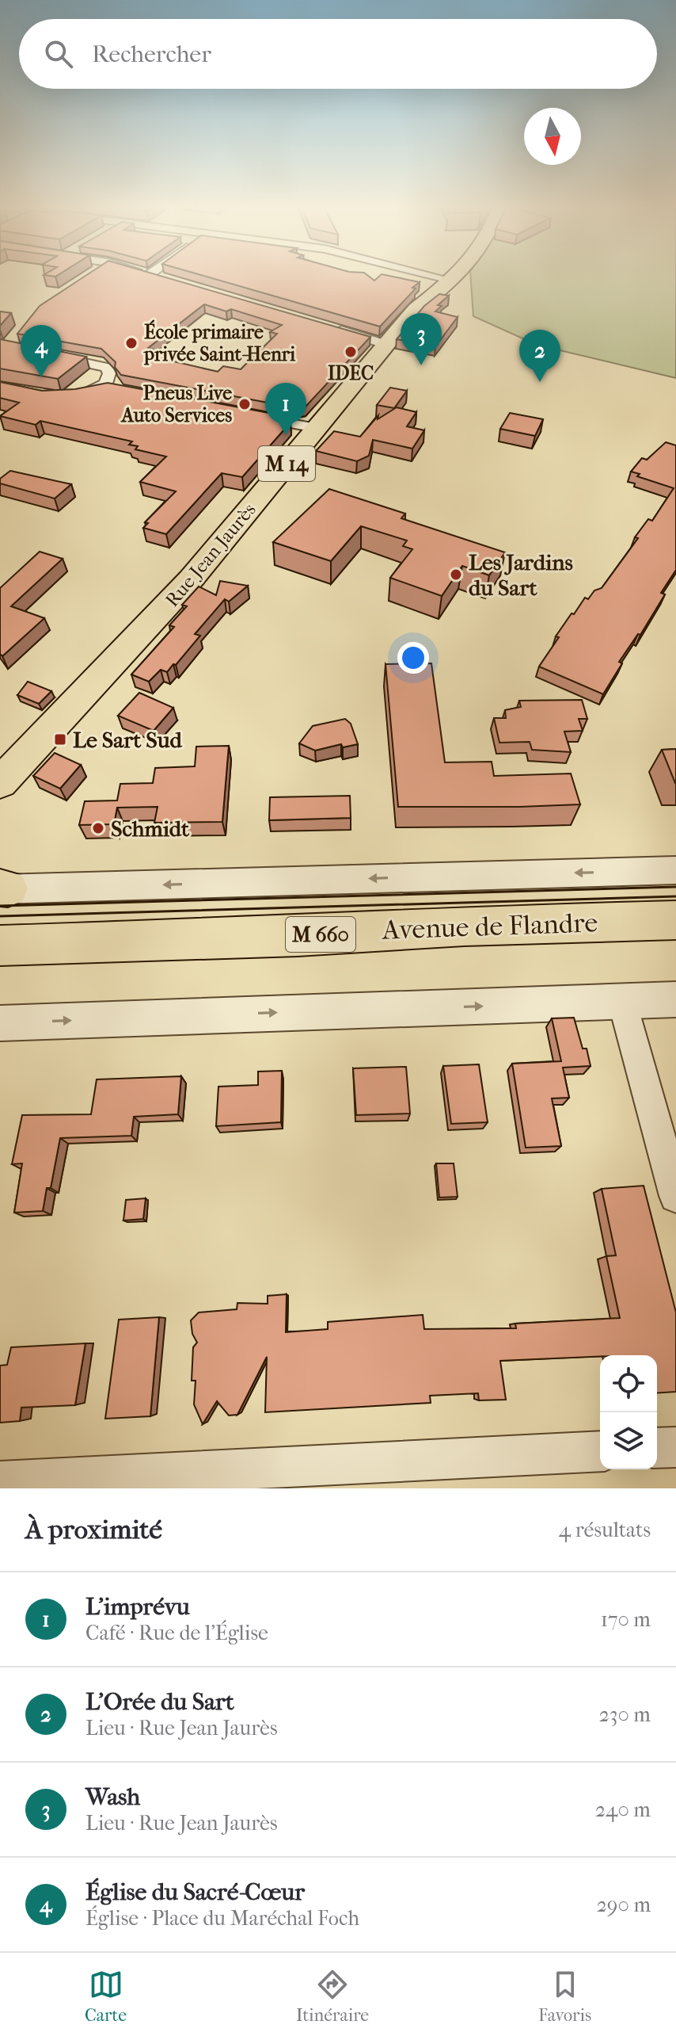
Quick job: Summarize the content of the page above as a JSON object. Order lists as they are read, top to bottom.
{
  "streets": {
    "main road": [
      "M 14",
      "Rue Jean Jaurès",
      "Avenue de Flandre",
      "M 660"
    ]
  },
  "crossings": [
    ["Avenue de Flandre", "M 660"]
  ],
  "places": {
    "other": [
      "École primaire privée Saint-Henri",
      "IDEC",
      "Pneus Live Auto Services",
      "Les Jardins du Sart",
      "Schmidt"
    ],
    "transit": ["Le Sart Sud"]
  },
  "north": "bottom",
  "page": {
    "search": "Rechercher",
    "pins": [
      "3",
      "4",
      "2",
      "1"
    ],
    "heading": ["À proximité", "4 résultats"],
    "list": [
      {
        "mark": "1",
        "name": "L'imprévu",
        "note": "Café · Rue de l'Église",
        "value": "170 m"
      },
      {
        "mark": "2",
        "name": "L'Orée du Sart",
        "note": "Lieu · Rue Jean Jaurès",
        "value": "230 m"
      },
      {
        "mark": "3",
        "name": "Wash",
        "note": "Lieu · Rue Jean Jaurès",
        "value": "240 m"
      },
      {
        "mark": "4",
        "name": "Église du Sacré-Cœur",
        "note": "Église · Place du Maréchal Foch",
        "value": "290 m"
      }
    ],
    "nav": ["Carte", "Itinéraire", "Favoris"]
  }
}
